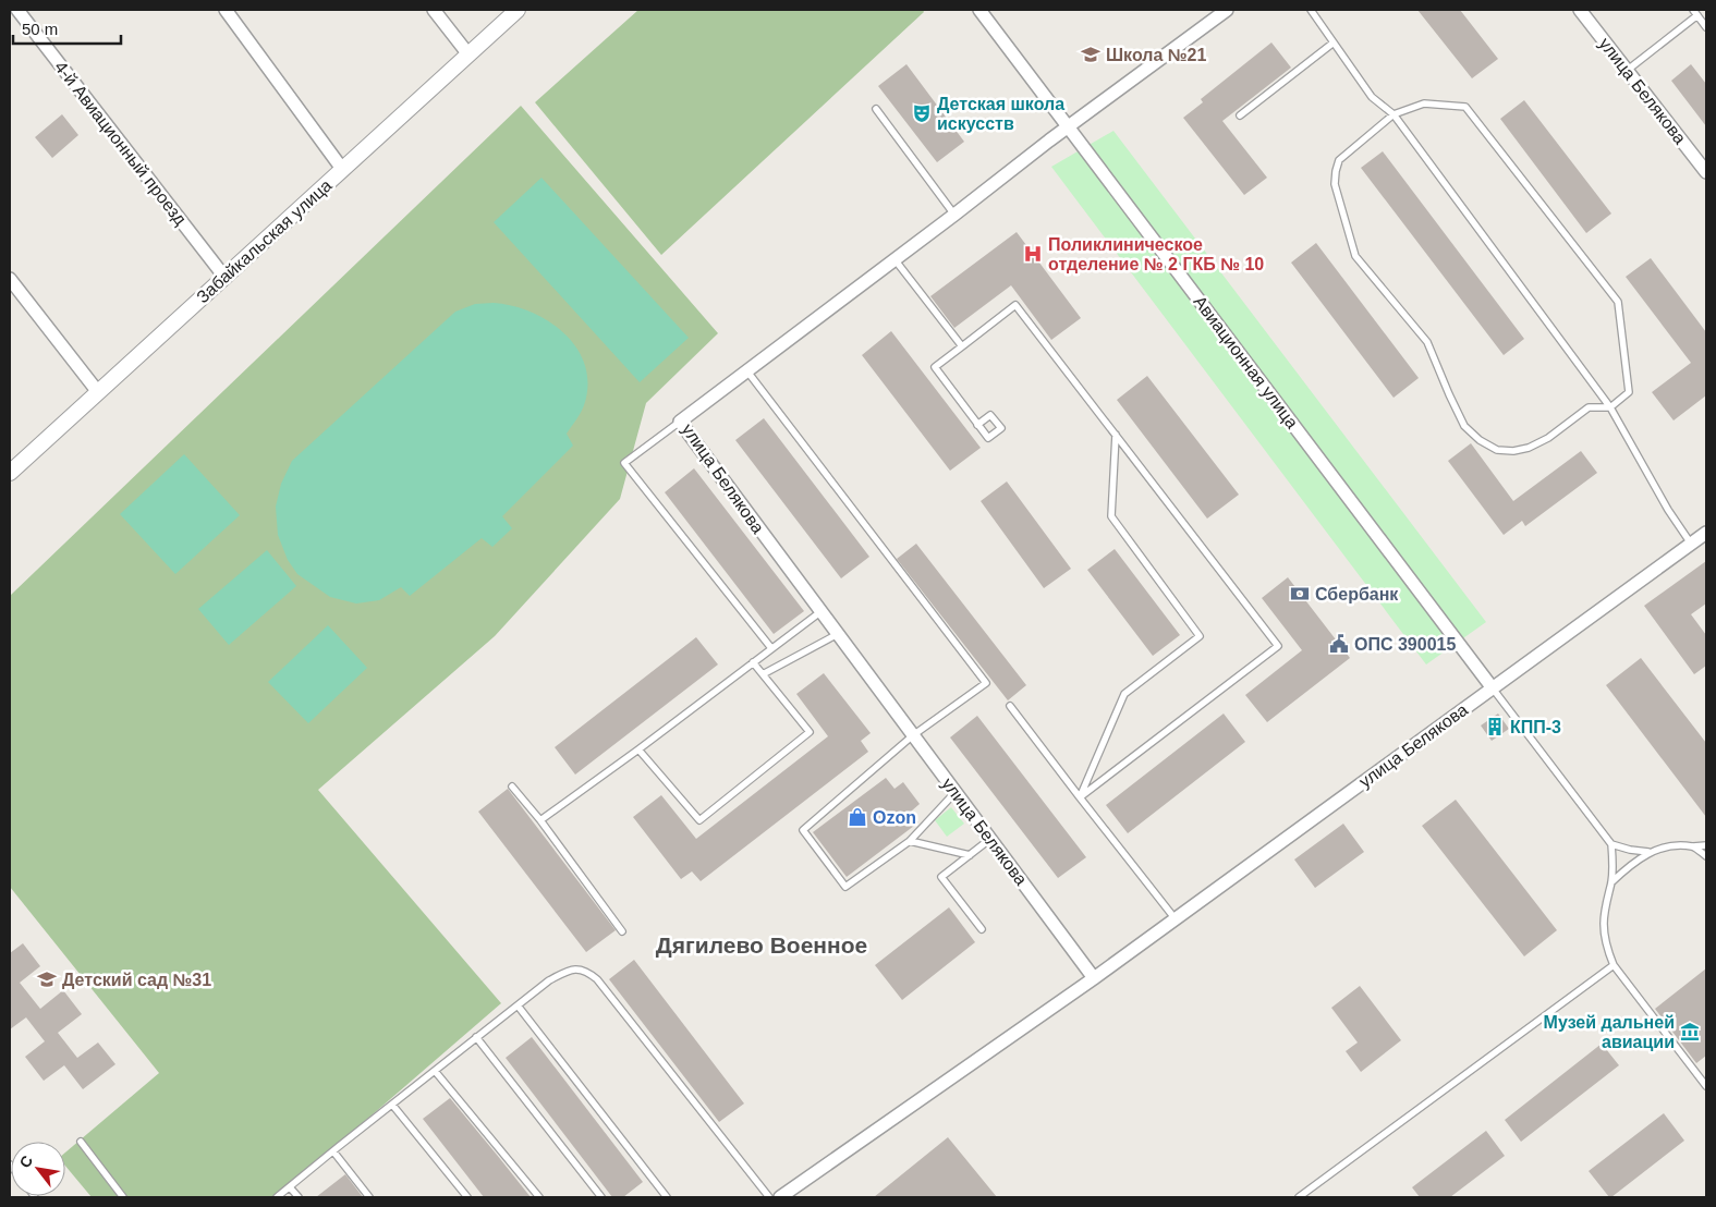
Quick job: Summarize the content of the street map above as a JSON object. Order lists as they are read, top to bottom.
{
  "streets": {
    "street": [
      "улица Белякова",
      "4-й Авиационный проезд",
      "Забайкальская улица",
      "Авиационная улица"
    ]
  },
  "crossings": [
    ["улица Белякова", "Авиационная улица"],
    ["4-й Авиационный проезд", "Забайкальская улица"]
  ],
  "districts": ["Дягилево Военное"],
  "places": {
    "school or university": ["Школа №21", "Детский сад №31"],
    "theatre": ["Детская школа искусств"],
    "hospital": ["Поликлиническое отделение № 2 ГКБ № 10"],
    "bank": ["Сбербанк"],
    "public building": ["ОПС 390015"],
    "building": ["КПП-3"],
    "shop": ["Ozon"],
    "museum": ["Музей дальней авиации"]
  },
  "scale_bar": "50 m",
  "north": "top left"
}
